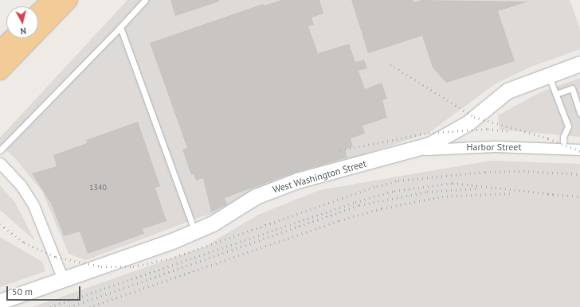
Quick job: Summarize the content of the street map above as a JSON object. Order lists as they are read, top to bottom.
{
  "streets": {
    "street": ["Harbor Street", "West Washington Street"]
  },
  "crossings": [
    ["Harbor Street", "West Washington Street"]
  ],
  "house_numbers": ["1340"],
  "scale_bar": "50 m",
  "north": "bottom"
}
